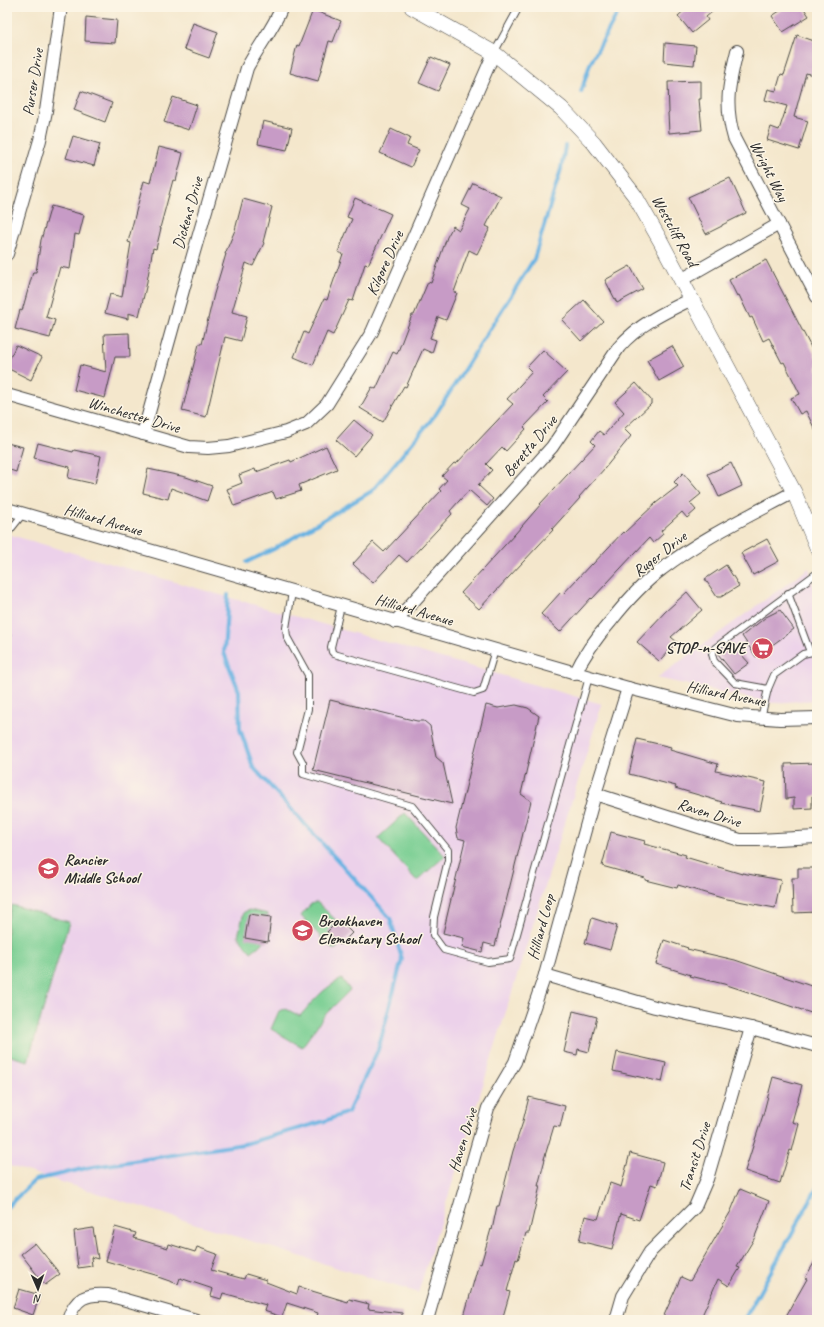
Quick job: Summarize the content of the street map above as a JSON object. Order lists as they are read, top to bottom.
{
  "streets": {
    "street": [
      "Purser Drive",
      "Wright Way",
      "Dickens Drive",
      "Westcliff Road",
      "Kilgore Drive",
      "Winchester Drive",
      "Beretta Drive",
      "Hilliard Avenue",
      "Ruger Drive",
      "Raven Drive",
      "Hilliard Loop",
      "Haven Drive",
      "Transit Drive"
    ]
  },
  "crossings": [
    ["Dickens Drive", "Winchester Drive"],
    ["Westcliff Road", "Kilgore Drive"],
    ["Westcliff Road", "Beretta Drive"],
    ["Westcliff Road", "Ruger Drive"],
    ["Kilgore Drive", "Winchester Drive"],
    ["Beretta Drive", "Hilliard Avenue"],
    ["Hilliard Avenue", "Ruger Drive"],
    ["Hilliard Avenue", "Hilliard Loop"],
    ["Raven Drive", "Hilliard Loop"],
    ["Hilliard Loop", "Haven Drive"],
    ["Hilliard Loop", "Transit Drive"]
  ],
  "places": {
    "supermarket": ["STOP-n-SAVE"],
    "school or university": ["Rancier Middle School", "Brookhaven Elementary School"]
  },
  "north": "bottom"
}
